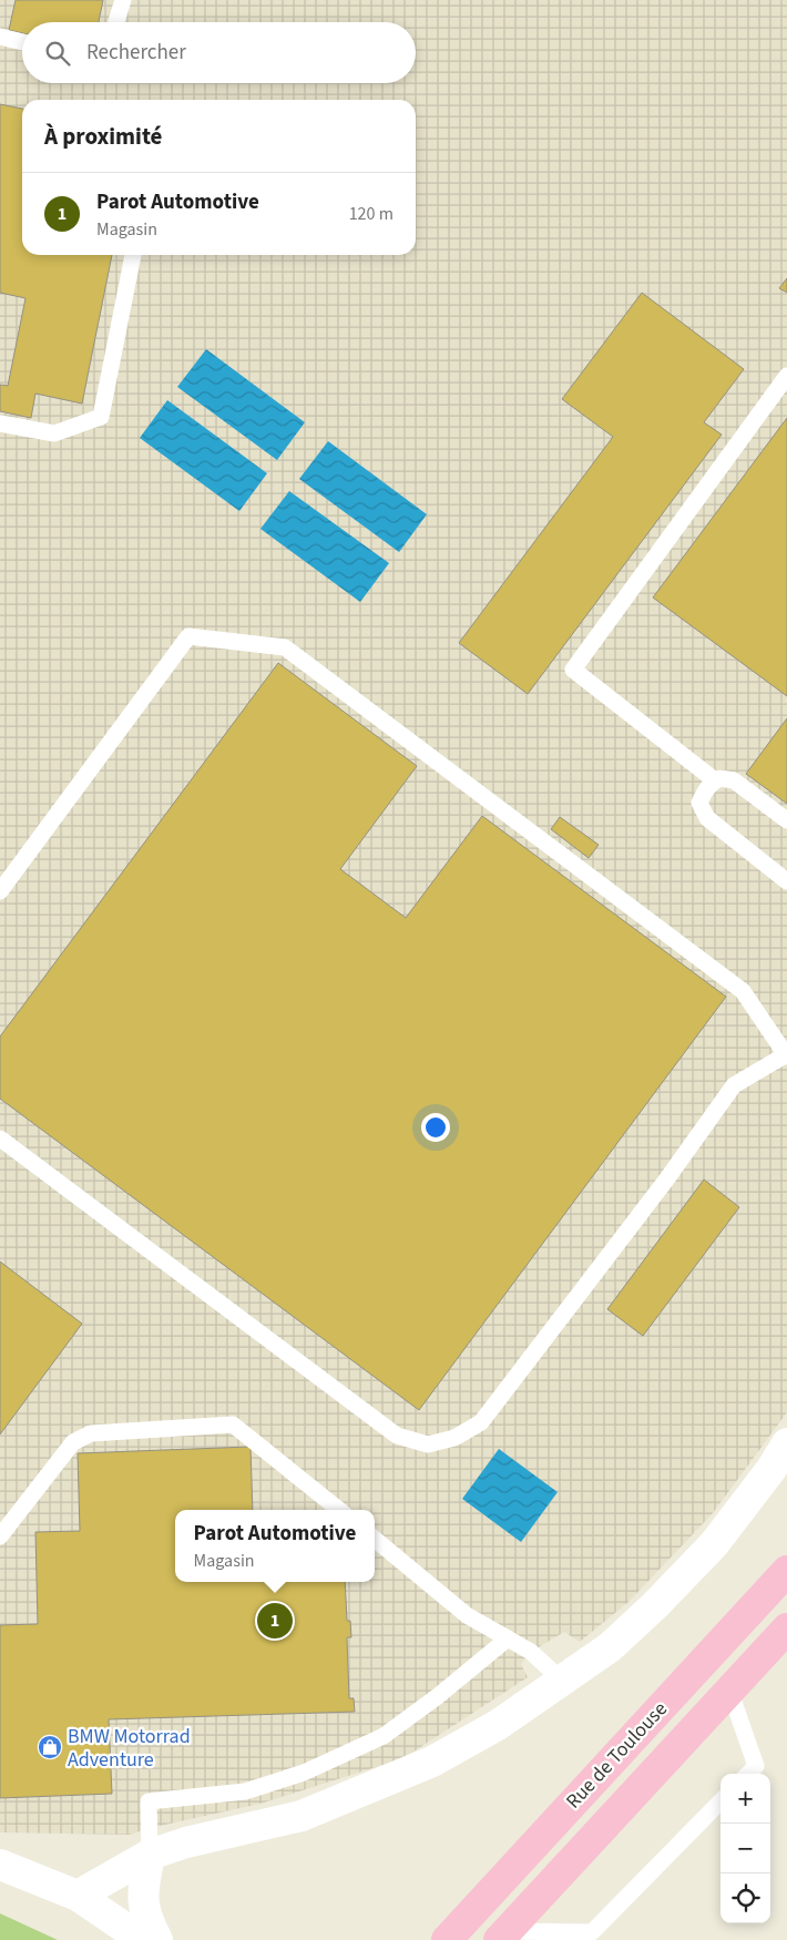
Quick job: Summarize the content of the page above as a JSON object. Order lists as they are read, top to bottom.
{
  "streets": {
    "main road": ["Rue de Toulouse"]
  },
  "places": {
    "shop": ["BMW Motorrad Adventure"]
  },
  "page": {
    "search": "Rechercher",
    "heading": "À proximité",
    "list": [
      {
        "mark": "1",
        "name": "Parot Automotive",
        "note": "Magasin",
        "value": "120 m"
      }
    ],
    "popup": ["Parot Automotive", "Magasin"],
    "pins": "1",
    "map_buttons": ["+", "−"]
  }
}
